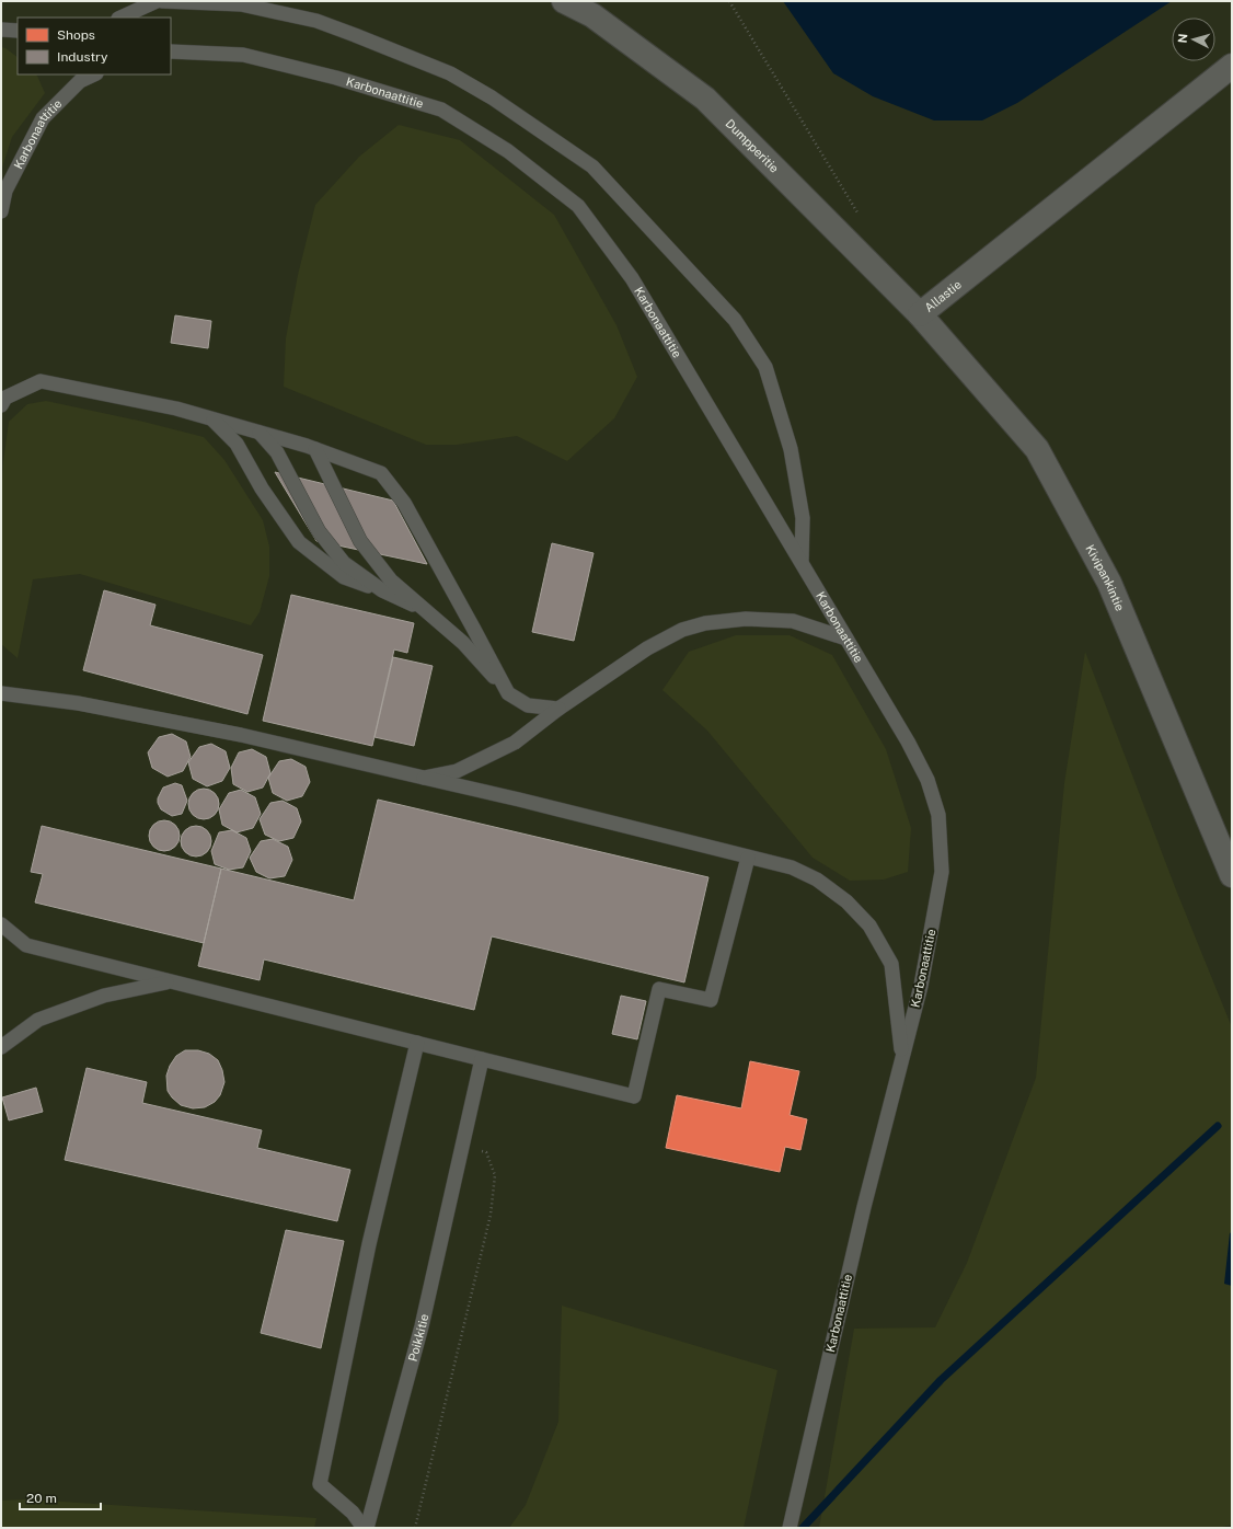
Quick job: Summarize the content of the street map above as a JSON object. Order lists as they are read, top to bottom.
{
  "streets": {
    "street": ["Dumpperitie", "Allastie", "Kivipankintie"],
    "lane": ["Karbonaattitie", "Poikkitie"]
  },
  "crossings": [
    ["Dumpperitie", "Allastie"],
    ["Dumpperitie", "Kivipankintie"],
    ["Allastie", "Kivipankintie"]
  ],
  "legend": ["Shops", "Industry"],
  "scale_bar": "20 m",
  "north": "left"
}
